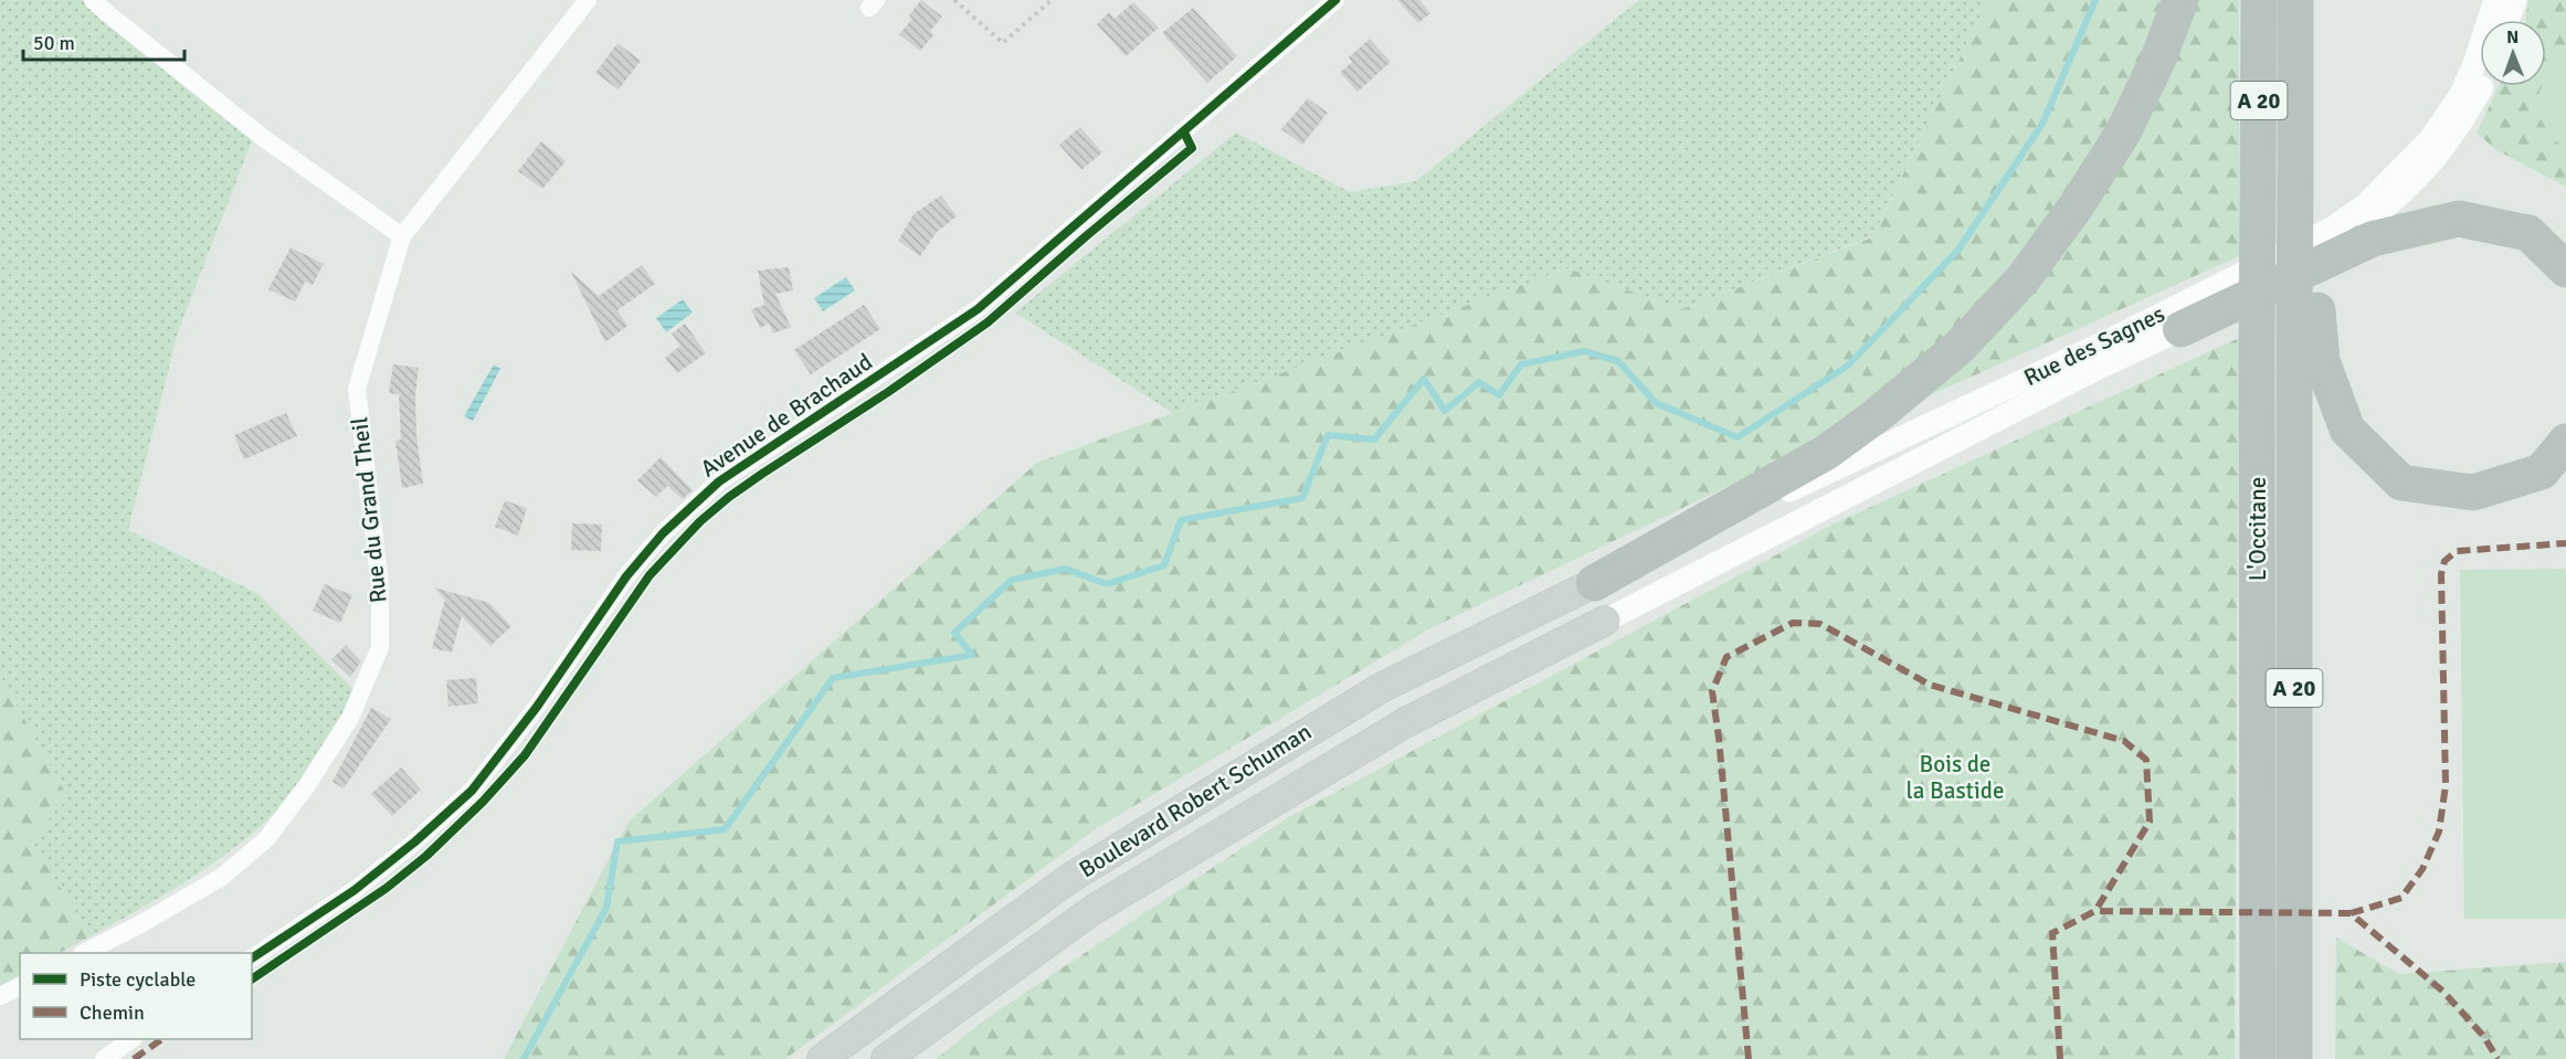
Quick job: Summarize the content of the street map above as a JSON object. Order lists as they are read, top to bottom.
{
  "streets": {
    "highway": ["A 20", "L'Occitane"],
    "main road": ["Boulevard Robert Schuman"],
    "street": ["Rue des Sagnes", "Avenue de Brachaud", "Rue du Grand Theil"]
  },
  "crossings": [
    ["Rue des Sagnes", "Boulevard Robert Schuman"]
  ],
  "parks": ["Bois de la Bastide"],
  "legend": ["Piste cyclable", "Chemin"],
  "scale_bar": "50 m",
  "north": "top"
}
